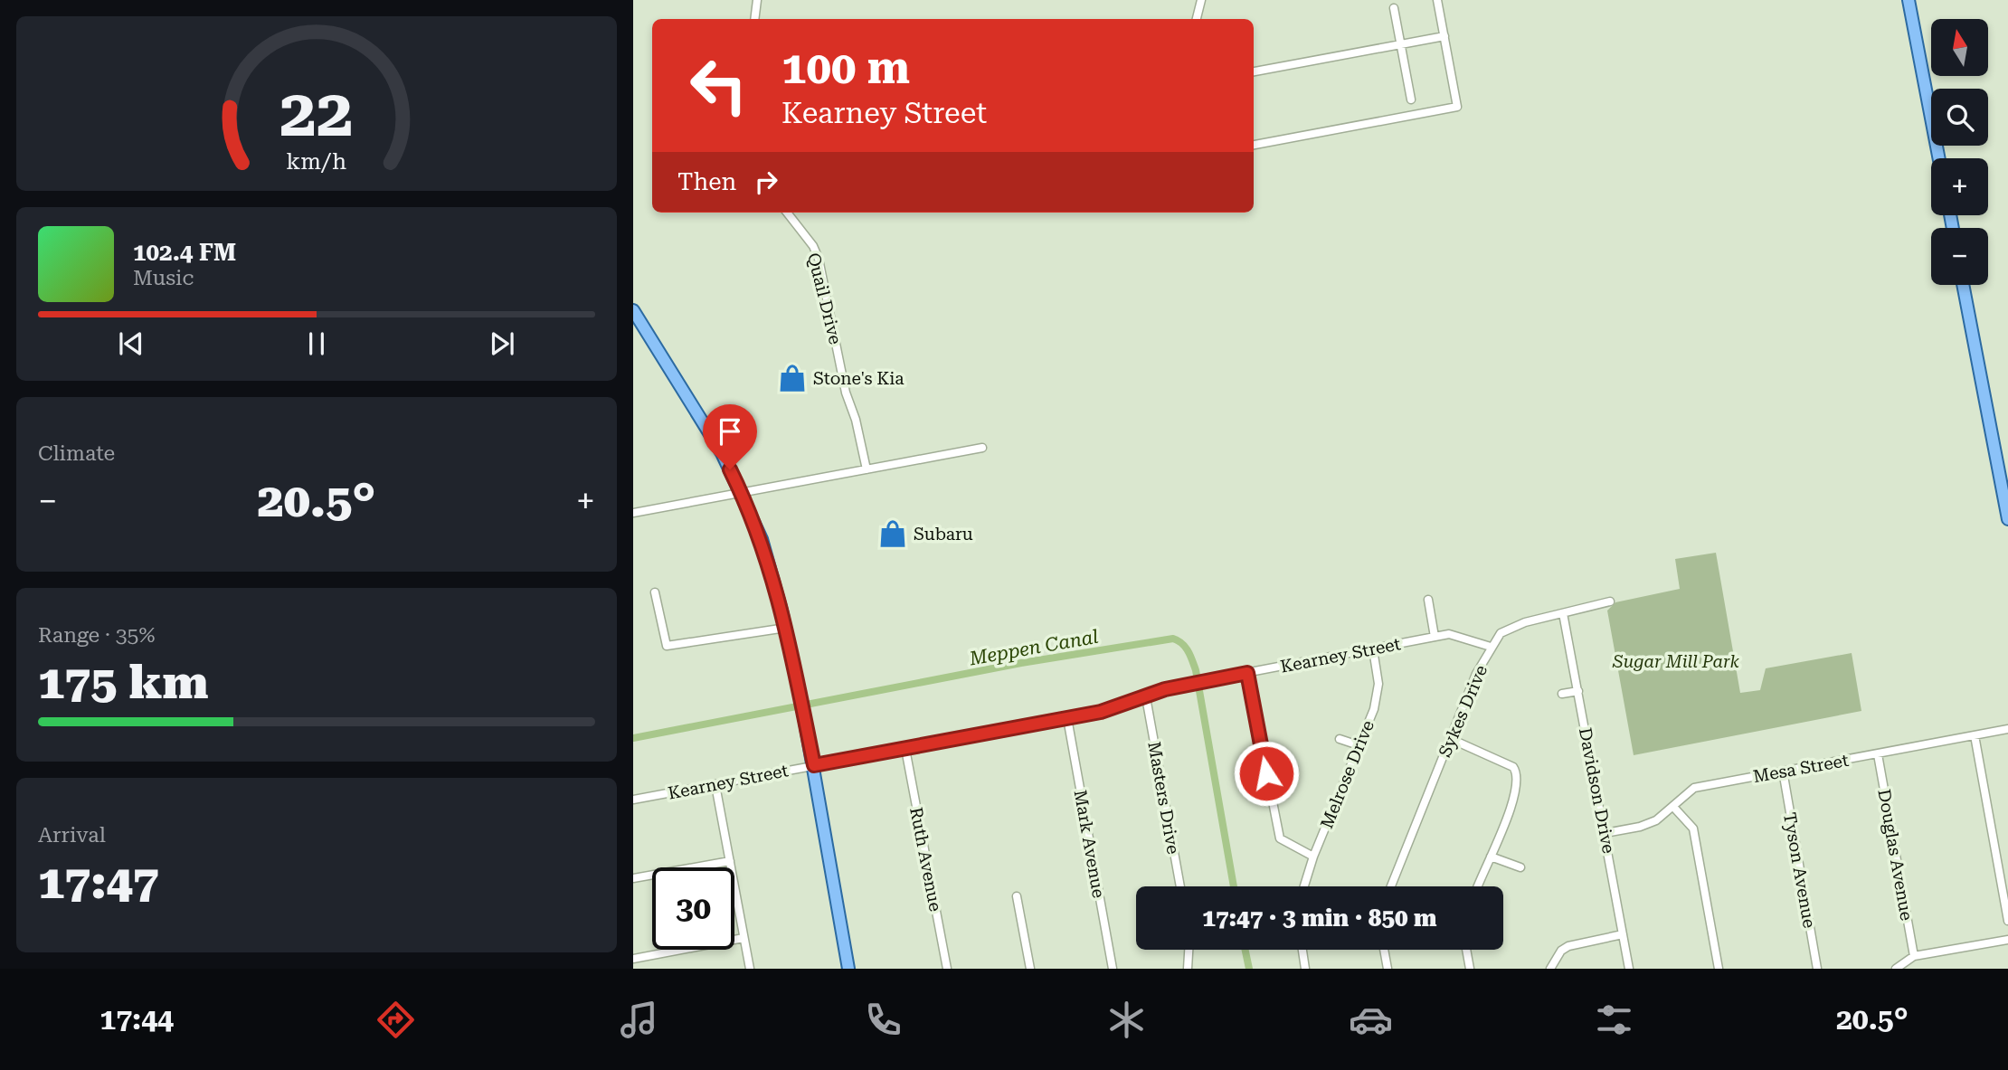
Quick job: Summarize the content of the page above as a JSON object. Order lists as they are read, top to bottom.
{
  "streets": {
    "street": [
      "Quail Drive",
      "Kearney Street",
      "Sykes Drive",
      "Mesa Street",
      "Melrose Drive",
      "Davidson Drive",
      "Masters Drive",
      "Mark Avenue",
      "Douglas Avenue",
      "Ruth Avenue",
      "Tyson Avenue"
    ]
  },
  "crossings": [
    ["Kearney Street", "Sykes Drive"],
    ["Kearney Street", "Melrose Drive"],
    ["Kearney Street", "Masters Drive"],
    ["Kearney Street", "Mark Avenue"],
    ["Kearney Street", "Ruth Avenue"],
    ["Sykes Drive", "Davidson Drive"],
    ["Mesa Street", "Davidson Drive"],
    ["Mesa Street", "Douglas Avenue"],
    ["Mesa Street", "Tyson Avenue"]
  ],
  "water": ["Meppen Canal"],
  "parks": ["Sugar Mill Park"],
  "places": {
    "shop": ["Stone's Kia", "Subaru"]
  },
  "north": "top",
  "page": {
    "map_buttons": ["+", "−"],
    "turn": ["100 m", "Kearney Street"],
    "then": "Then",
    "song": ["102.4 FM", "Music"],
    "tile": [
      "Climate",
      ["Range · 35%", "175 km"],
      ["Arrival", "17:47"]
    ],
    "heat": ["−", "20.5°", "+"],
    "limit": "30",
    "trip": "17:47 · 3 min · 850 m",
    "tabs": ["17:44", "20.5°"],
    "gauge": ["22", "km/h"]
  }
}
